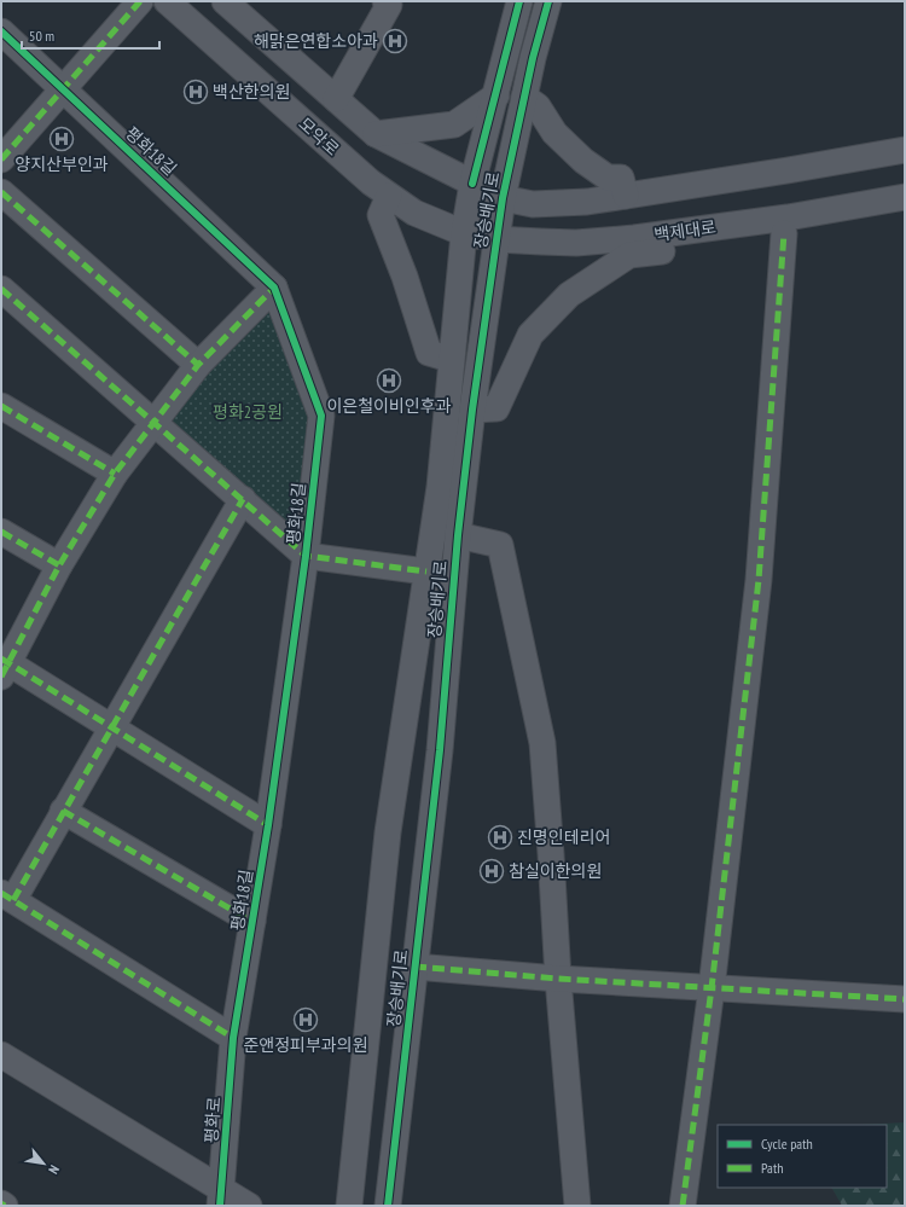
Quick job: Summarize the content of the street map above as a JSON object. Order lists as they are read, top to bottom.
{
  "streets": {
    "street": [
      "모악로",
      "평화18길",
      "장승배기로",
      "백제대로",
      "평화로"
    ]
  },
  "crossings": [
    ["모악로", "장승배기로"],
    ["모악로", "백제대로"],
    ["평화18길", "평화로"],
    ["장승배기로", "백제대로"]
  ],
  "parks": ["평화2공원"],
  "places": {
    "hospital": [
      "해맑은연합소아과",
      "백산한의원",
      "양지산부인과",
      "이은철이비인후과",
      "진명인테리어",
      "참실이한의원",
      "준앤정피부과의원"
    ]
  },
  "legend": ["Cycle path", "Path"],
  "scale_bar": "50 m",
  "north": "bottom right"
}
